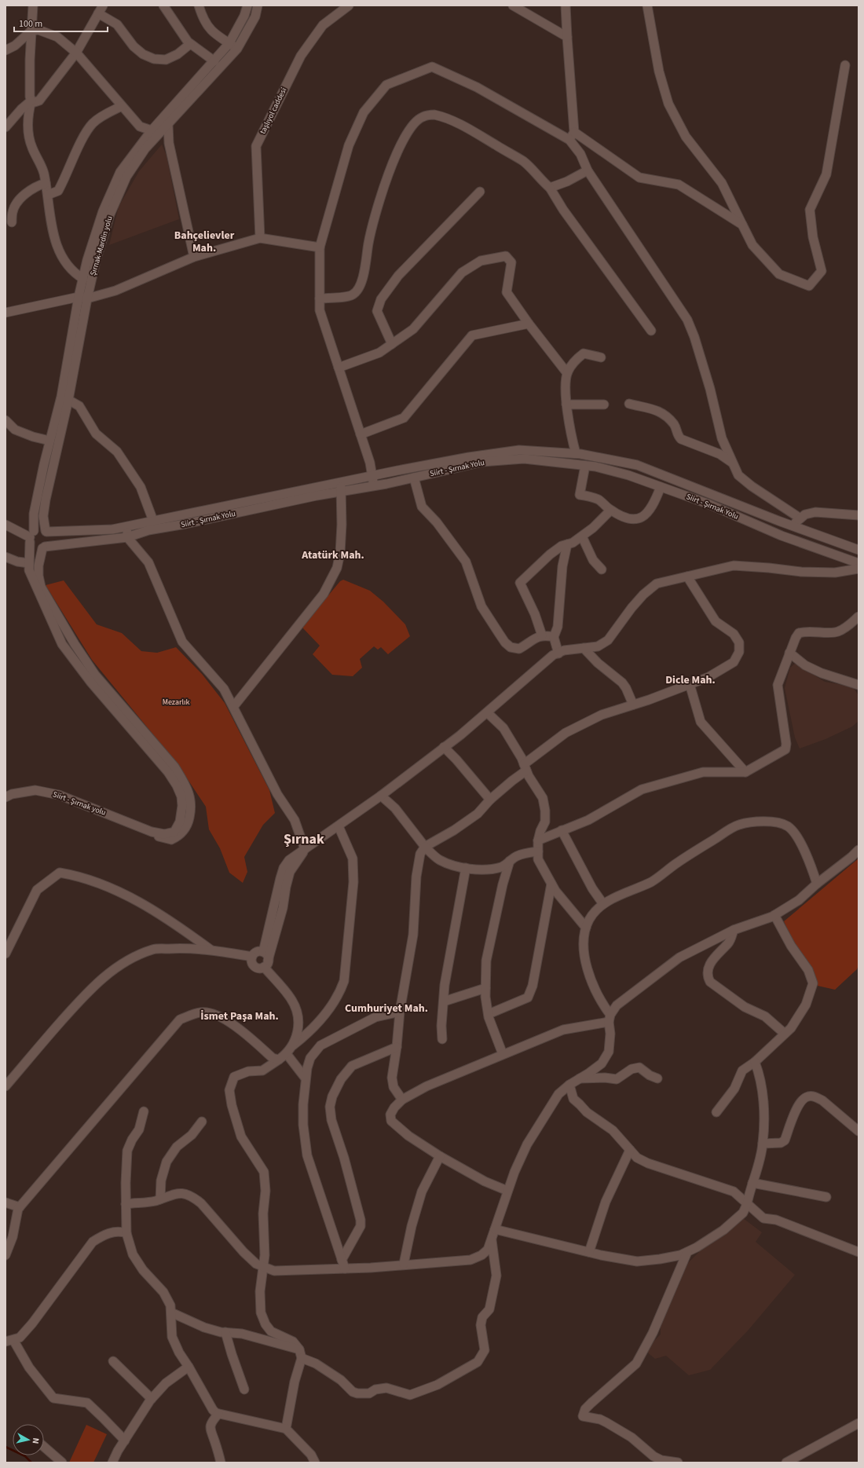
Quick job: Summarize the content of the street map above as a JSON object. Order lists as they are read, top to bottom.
{
  "streets": {
    "street": [
      "taşlıyol caddesi",
      "Şırnak-Mardin yolu",
      "Siirt - Şırnak Yolu",
      "Siirt - Şırnak yolu"
    ]
  },
  "crossings": [
    ["Şırnak-Mardin yolu", "Siirt - Şırnak Yolu"]
  ],
  "districts": [
    "Bahçelievler Mah.",
    "Atatürk Mah.",
    "Dicle Mah.",
    "Şırnak",
    "Cumhuriyet Mah.",
    "İsmet Paşa Mah."
  ],
  "parks": ["Mezarlık"],
  "scale_bar": "100 m",
  "north": "right"
}
